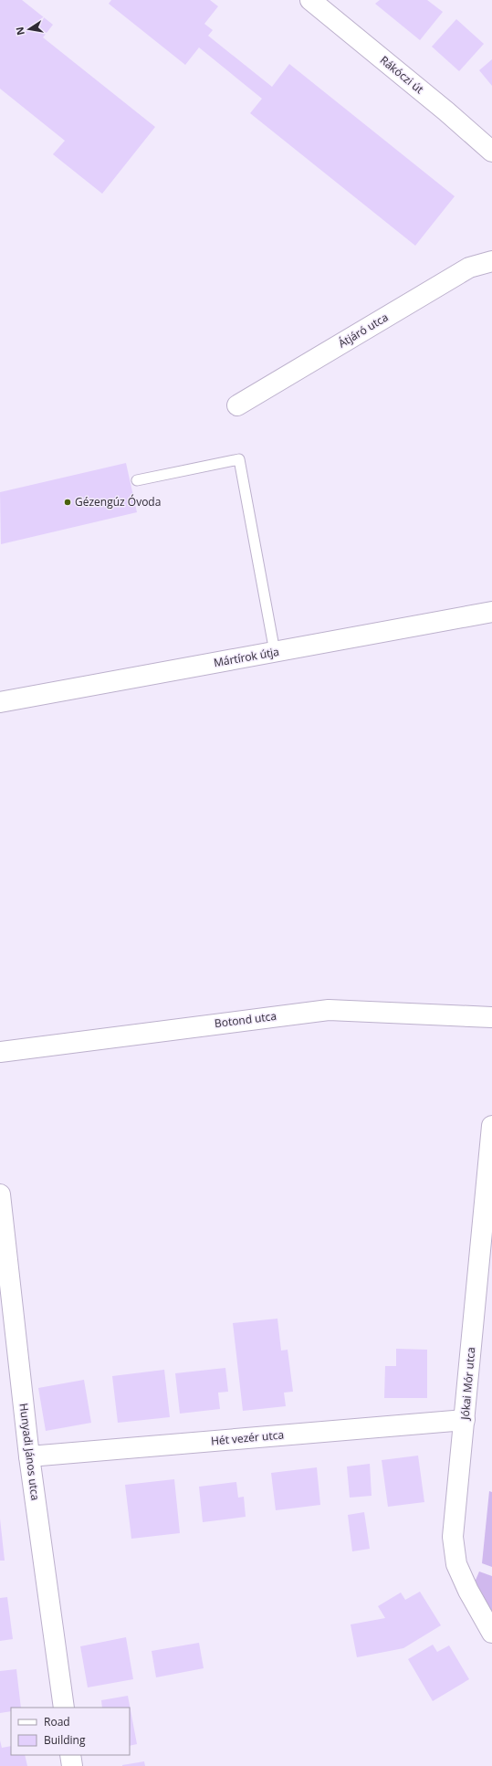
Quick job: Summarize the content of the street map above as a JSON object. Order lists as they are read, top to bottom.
{
  "streets": {
    "street": [
      "Rákóczi út",
      "Átjáró utca",
      "Mártírok útja",
      "Botond utca",
      "Jókai Mór utca",
      "Hét vezér utca",
      "Hunyadi János utca"
    ]
  },
  "crossings": [
    ["Jókai Mór utca", "Hét vezér utca"],
    ["Hét vezér utca", "Hunyadi János utca"]
  ],
  "places": ["Gézengúz Óvoda"],
  "legend": ["Road", "Building"],
  "north": "left"
}
